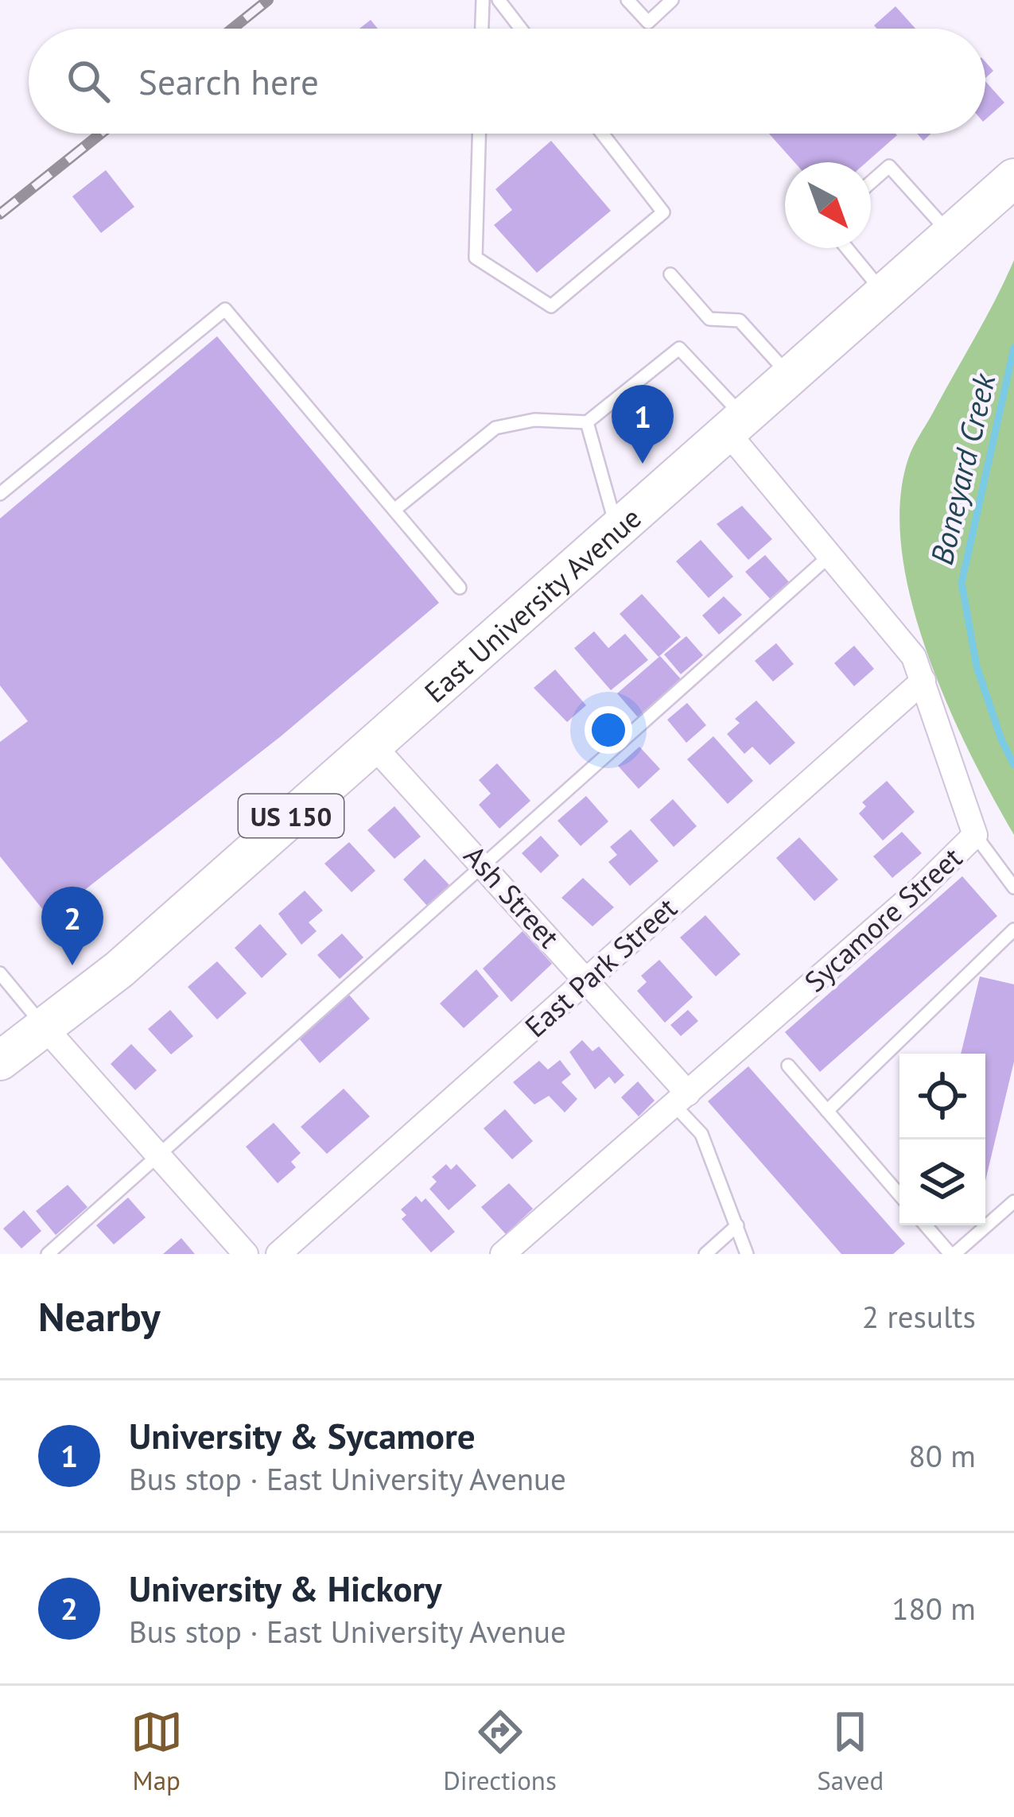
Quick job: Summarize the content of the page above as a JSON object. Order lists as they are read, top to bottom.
{
  "streets": {
    "main road": ["East University Avenue", "US 150"],
    "street": ["Ash Street", "Sycamore Street", "East Park Street"]
  },
  "crossings": [
    ["East University Avenue", "Ash Street"],
    ["East University Avenue", "Sycamore Street"],
    ["Ash Street", "Sycamore Street"],
    ["Ash Street", "East Park Street"],
    ["Sycamore Street", "East Park Street"]
  ],
  "water": ["Boneyard Creek"],
  "north": "bottom right",
  "page": {
    "search": "Search here",
    "pins": ["1", "2"],
    "heading": ["Nearby", "2 results"],
    "list": [
      {
        "mark": "1",
        "name": "University & Sycamore",
        "note": "Bus stop · East University Avenue",
        "value": "80 m"
      },
      {
        "mark": "2",
        "name": "University & Hickory",
        "note": "Bus stop · East University Avenue",
        "value": "180 m"
      }
    ],
    "nav": ["Map", "Directions", "Saved"]
  }
}
